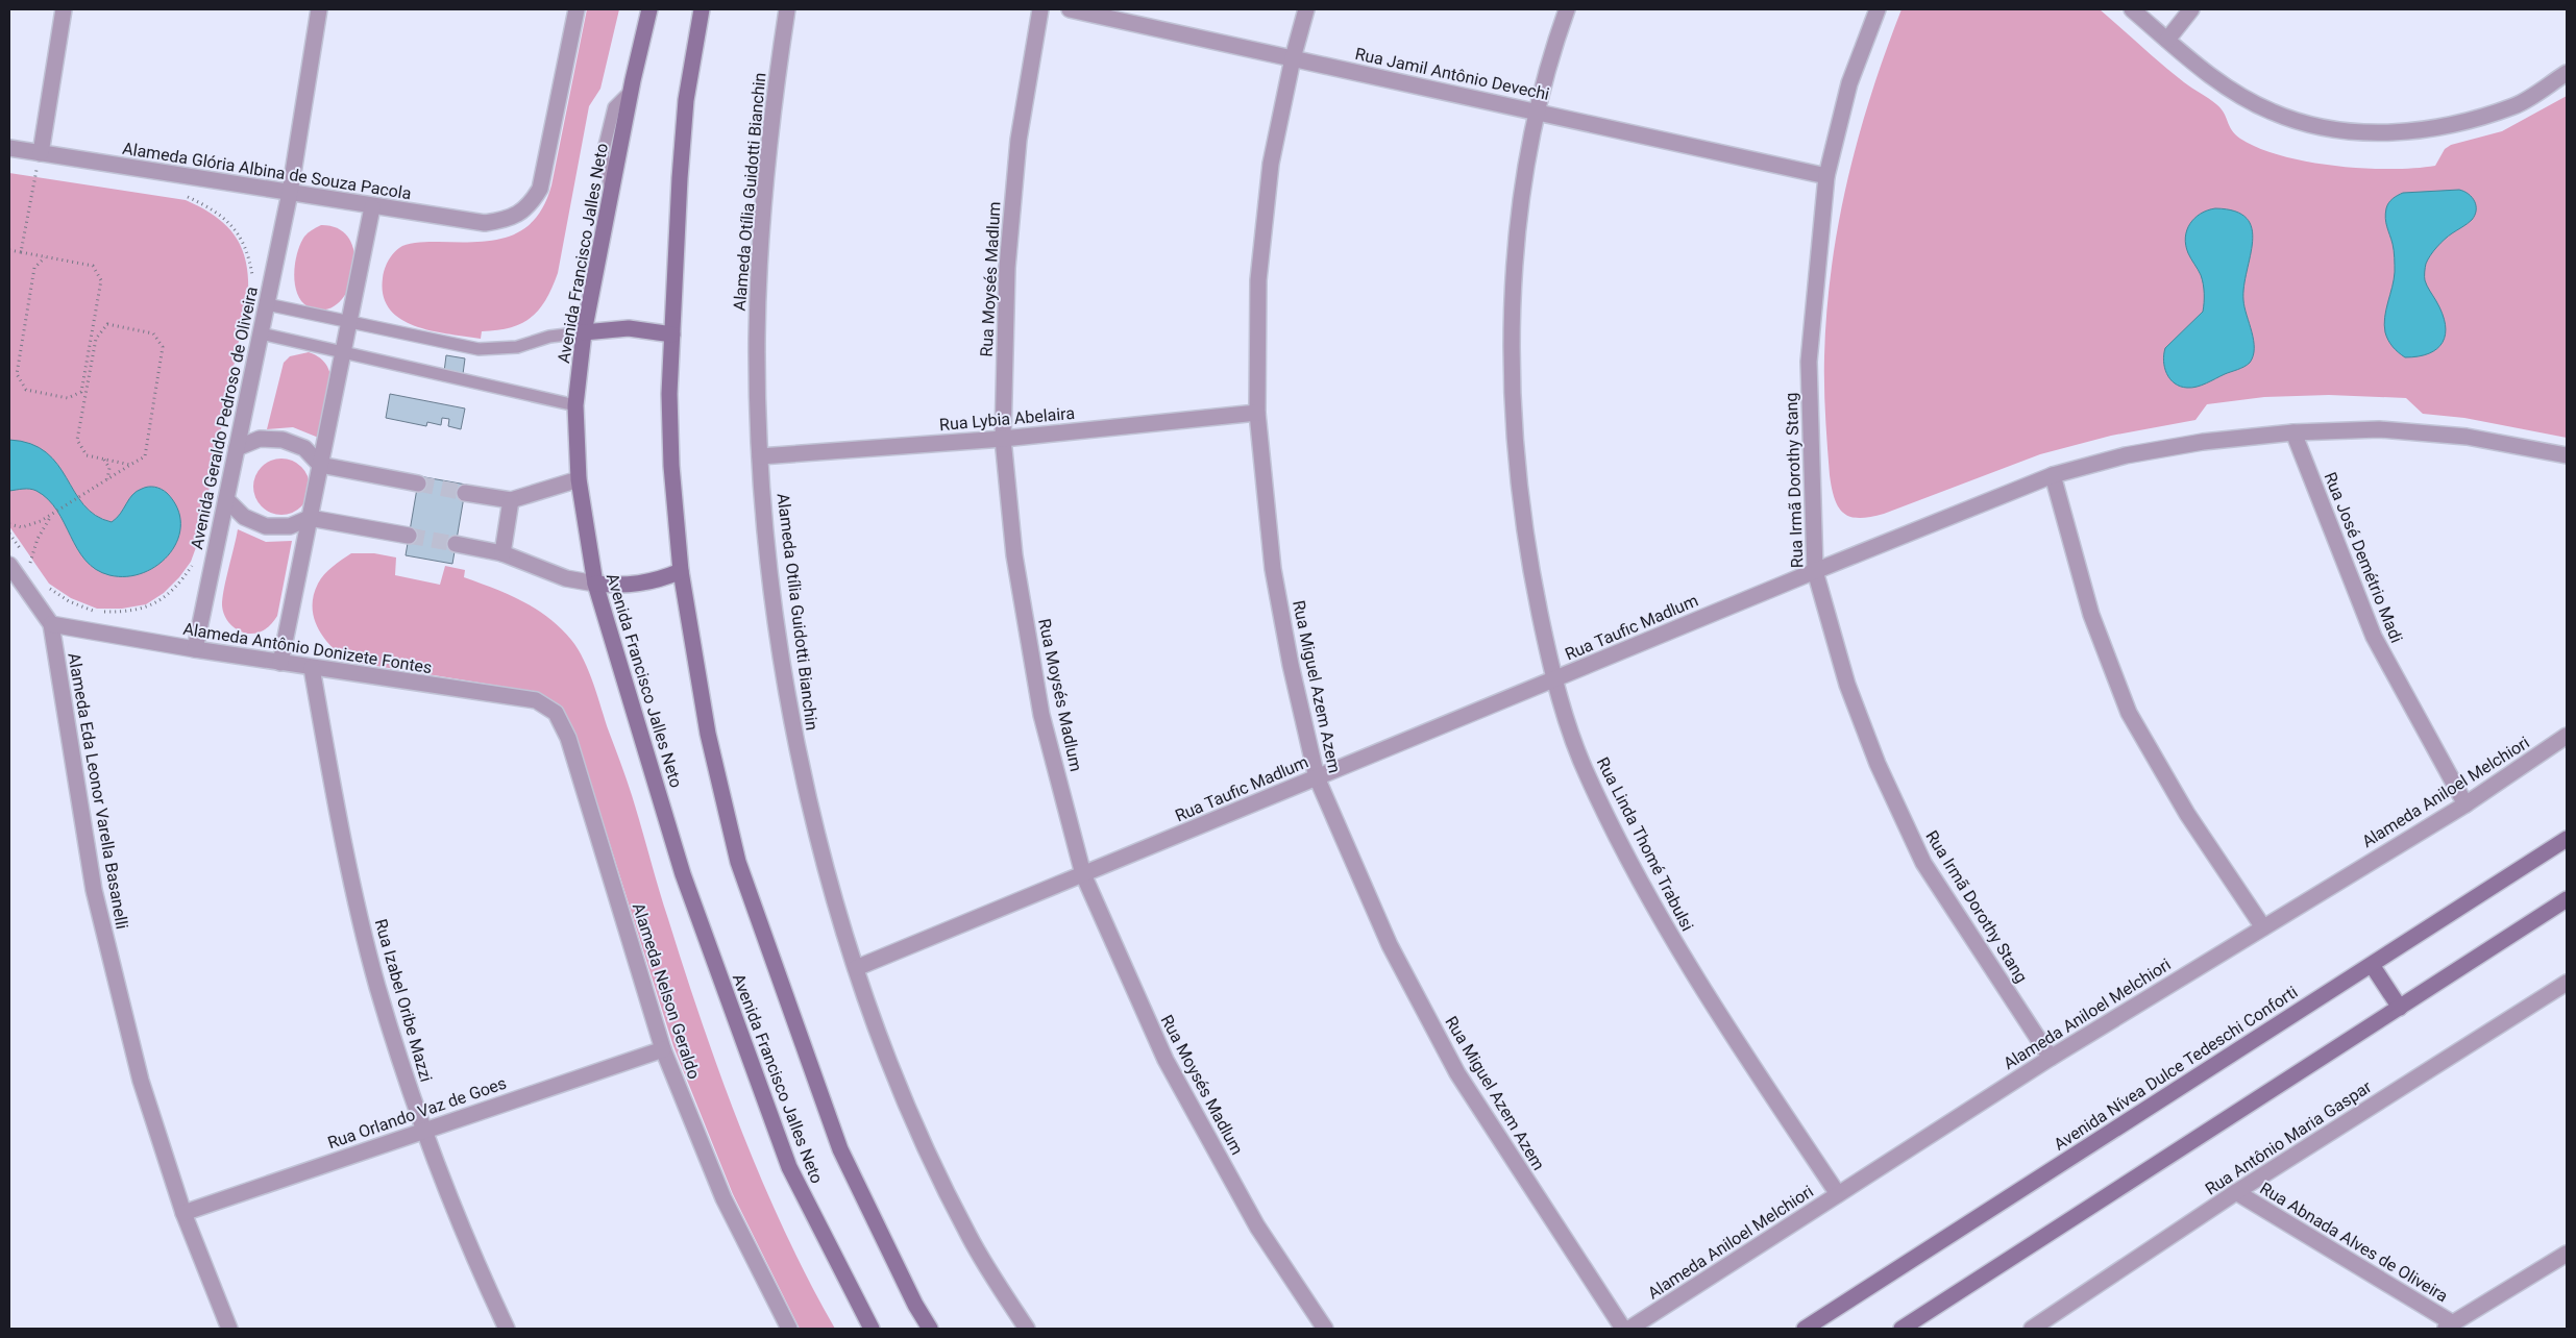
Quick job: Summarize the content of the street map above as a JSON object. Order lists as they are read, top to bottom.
{
  "streets": {
    "street": [
      "Rua Jamil Antônio Devechi",
      "Alameda Glória Albina de Souza Pacola",
      "Alameda Otília Guidotti Bianchin",
      "Avenida Francisco Jalles Neto",
      "Rua Moysés Madlum",
      "Avenida Geraldo Pedroso de Oliveira",
      "Rua Lybia Abelaira",
      "Rua Irmã Dorothy Stang",
      "Rua José Demétrio Madi",
      "Rua Taufic Madlum",
      "Alameda Antônio Donizete Fontes",
      "Rua Miguel Azem Azem",
      "Alameda Eda Leonor Varella Basanelli",
      "Alameda Aniloel Melchiori",
      "Rua Linda Thomé Trabulsi",
      "Alameda Nelson Geraldo",
      "Rua Izabel Oribe Mazzi",
      "Avenida Nívea Dulce Tedeschi Conforti",
      "Rua Orlando Vaz de Goes",
      "Rua Antônio Maria Gaspar",
      "Rua Abnada Alves de Oliveira"
    ]
  },
  "crossings": [
    ["Rua Jamil Antônio Devechi", "Rua Irmã Dorothy Stang"],
    ["Rua Jamil Antônio Devechi", "Rua Miguel Azem Azem"],
    ["Rua Jamil Antônio Devechi", "Rua Linda Thomé Trabulsi"],
    ["Alameda Glória Albina de Souza Pacola", "Avenida Geraldo Pedroso de Oliveira"],
    ["Alameda Otília Guidotti Bianchin", "Rua Lybia Abelaira"],
    ["Alameda Otília Guidotti Bianchin", "Rua Taufic Madlum"],
    ["Rua Moysés Madlum", "Rua Lybia Abelaira"],
    ["Rua Moysés Madlum", "Rua Taufic Madlum"],
    ["Avenida Geraldo Pedroso de Oliveira", "Alameda Antônio Donizete Fontes"],
    ["Rua Lybia Abelaira", "Rua Miguel Azem Azem"],
    ["Rua Irmã Dorothy Stang", "Rua Taufic Madlum"],
    ["Rua Irmã Dorothy Stang", "Alameda Aniloel Melchiori"],
    ["Rua José Demétrio Madi", "Rua Taufic Madlum"],
    ["Rua José Demétrio Madi", "Alameda Aniloel Melchiori"],
    ["Rua Taufic Madlum", "Rua Miguel Azem Azem"],
    ["Rua Taufic Madlum", "Rua Linda Thomé Trabulsi"],
    ["Alameda Antônio Donizete Fontes", "Alameda Eda Leonor Varella Basanelli"],
    ["Alameda Antônio Donizete Fontes", "Alameda Nelson Geraldo"],
    ["Alameda Antônio Donizete Fontes", "Rua Izabel Oribe Mazzi"],
    ["Alameda Eda Leonor Varella Basanelli", "Rua Orlando Vaz de Goes"],
    ["Alameda Aniloel Melchiori", "Rua Linda Thomé Trabulsi"],
    ["Alameda Nelson Geraldo", "Rua Orlando Vaz de Goes"],
    ["Rua Izabel Oribe Mazzi", "Rua Orlando Vaz de Goes"],
    ["Rua Antônio Maria Gaspar", "Rua Abnada Alves de Oliveira"]
  ]
}
